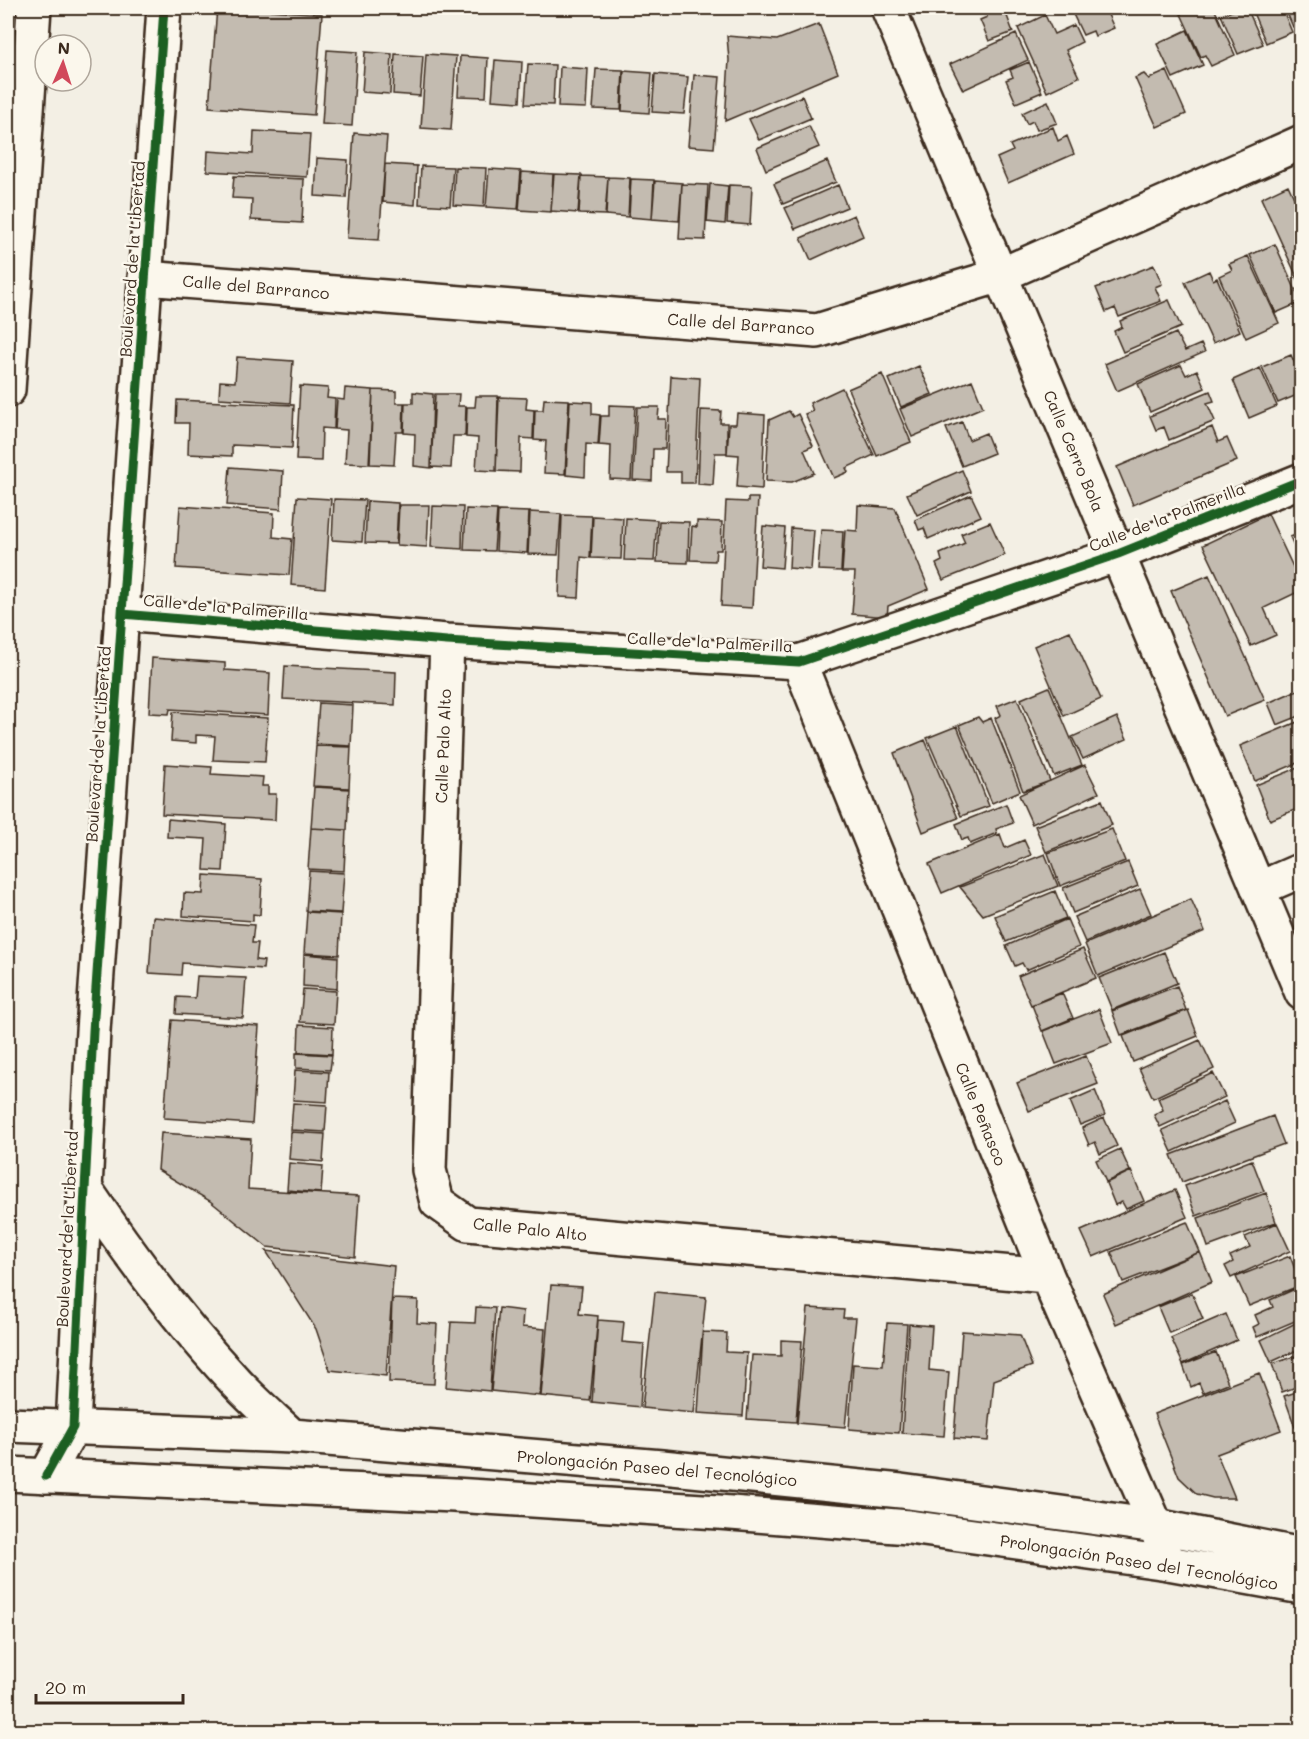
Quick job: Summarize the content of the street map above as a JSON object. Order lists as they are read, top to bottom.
{
  "streets": {
    "street": [
      "Boulevard de la Libertad",
      "Calle del Barranco",
      "Calle Cerro Bola",
      "Calle de la Palmerilla",
      "Calle Palo Alto",
      "Calle Peñasco",
      "Prolongación Paseo del Tecnológico"
    ]
  },
  "crossings": [
    ["Boulevard de la Libertad", "Calle del Barranco"],
    ["Boulevard de la Libertad", "Calle de la Palmerilla"],
    ["Boulevard de la Libertad", "Prolongación Paseo del Tecnológico"],
    ["Calle del Barranco", "Calle Cerro Bola"],
    ["Calle Cerro Bola", "Calle de la Palmerilla"],
    ["Calle de la Palmerilla", "Calle Palo Alto"],
    ["Calle de la Palmerilla", "Calle Peñasco"],
    ["Calle Palo Alto", "Calle Peñasco"],
    ["Calle Peñasco", "Prolongación Paseo del Tecnológico"]
  ],
  "scale_bar": "20 m",
  "north": "top"
}
